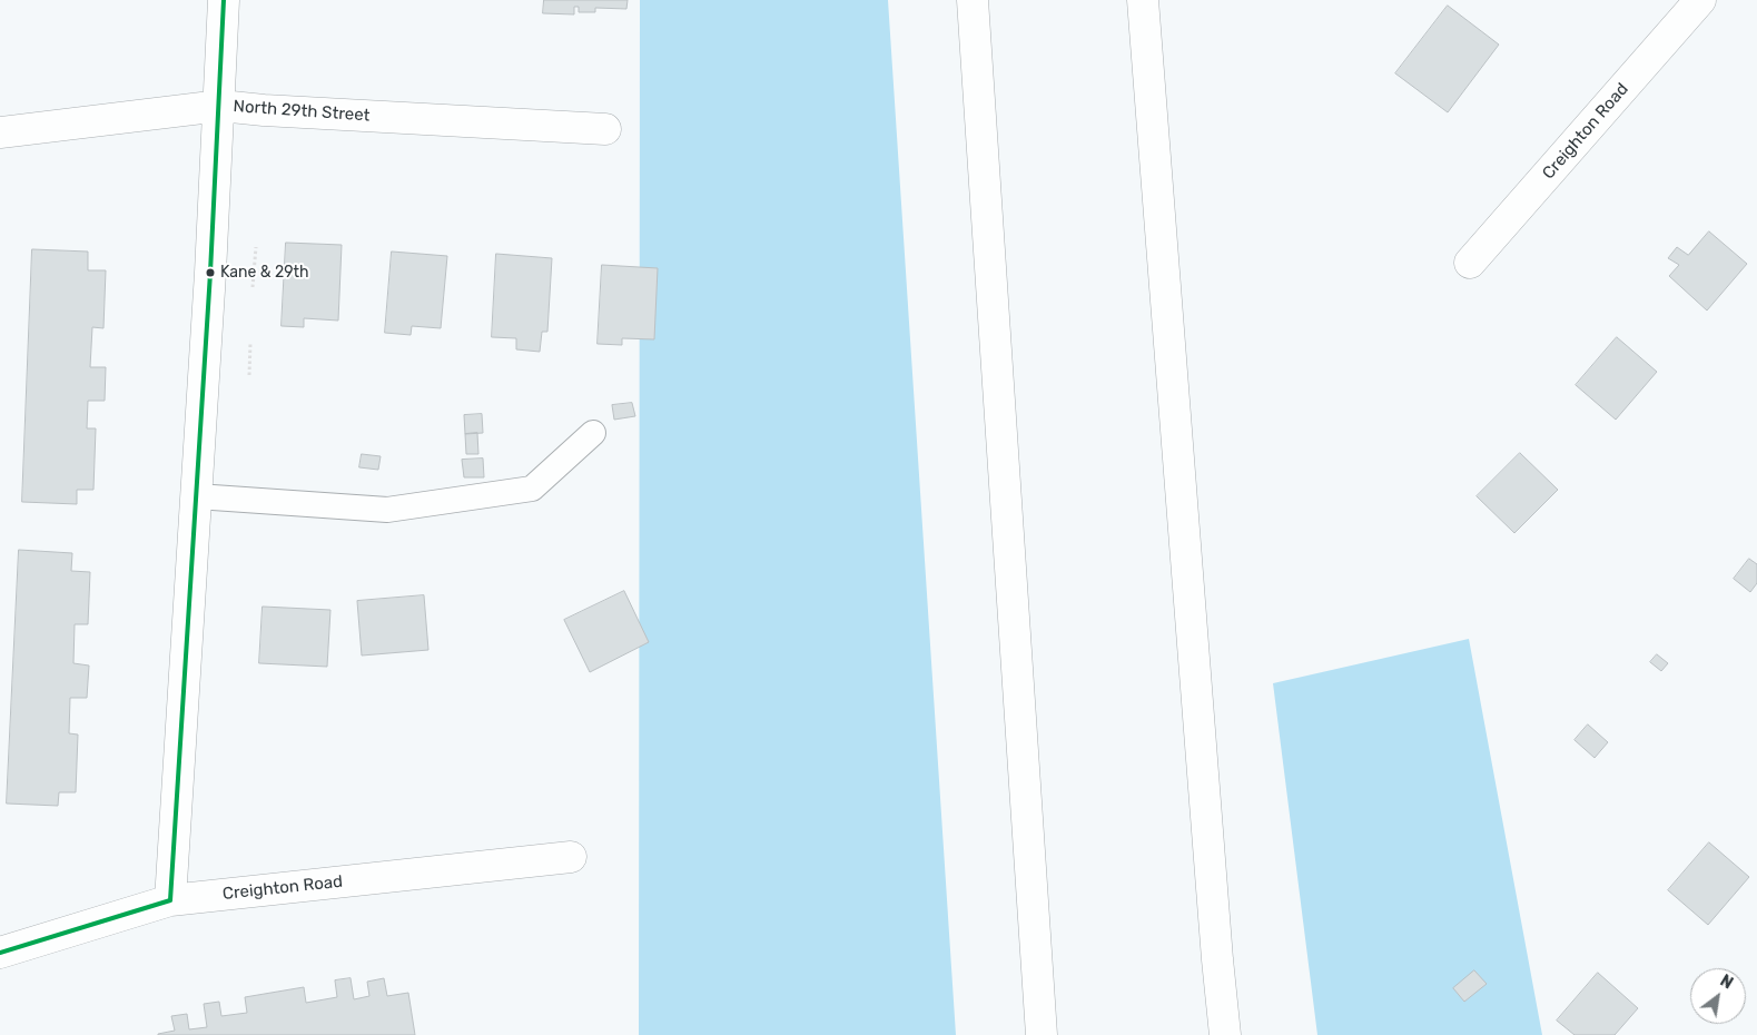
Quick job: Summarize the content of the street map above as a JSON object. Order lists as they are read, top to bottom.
{
  "streets": {
    "main road": ["North 29th Street", "Creighton Road"]
  },
  "places": ["Kane & 29th"],
  "north": "top right"
}
